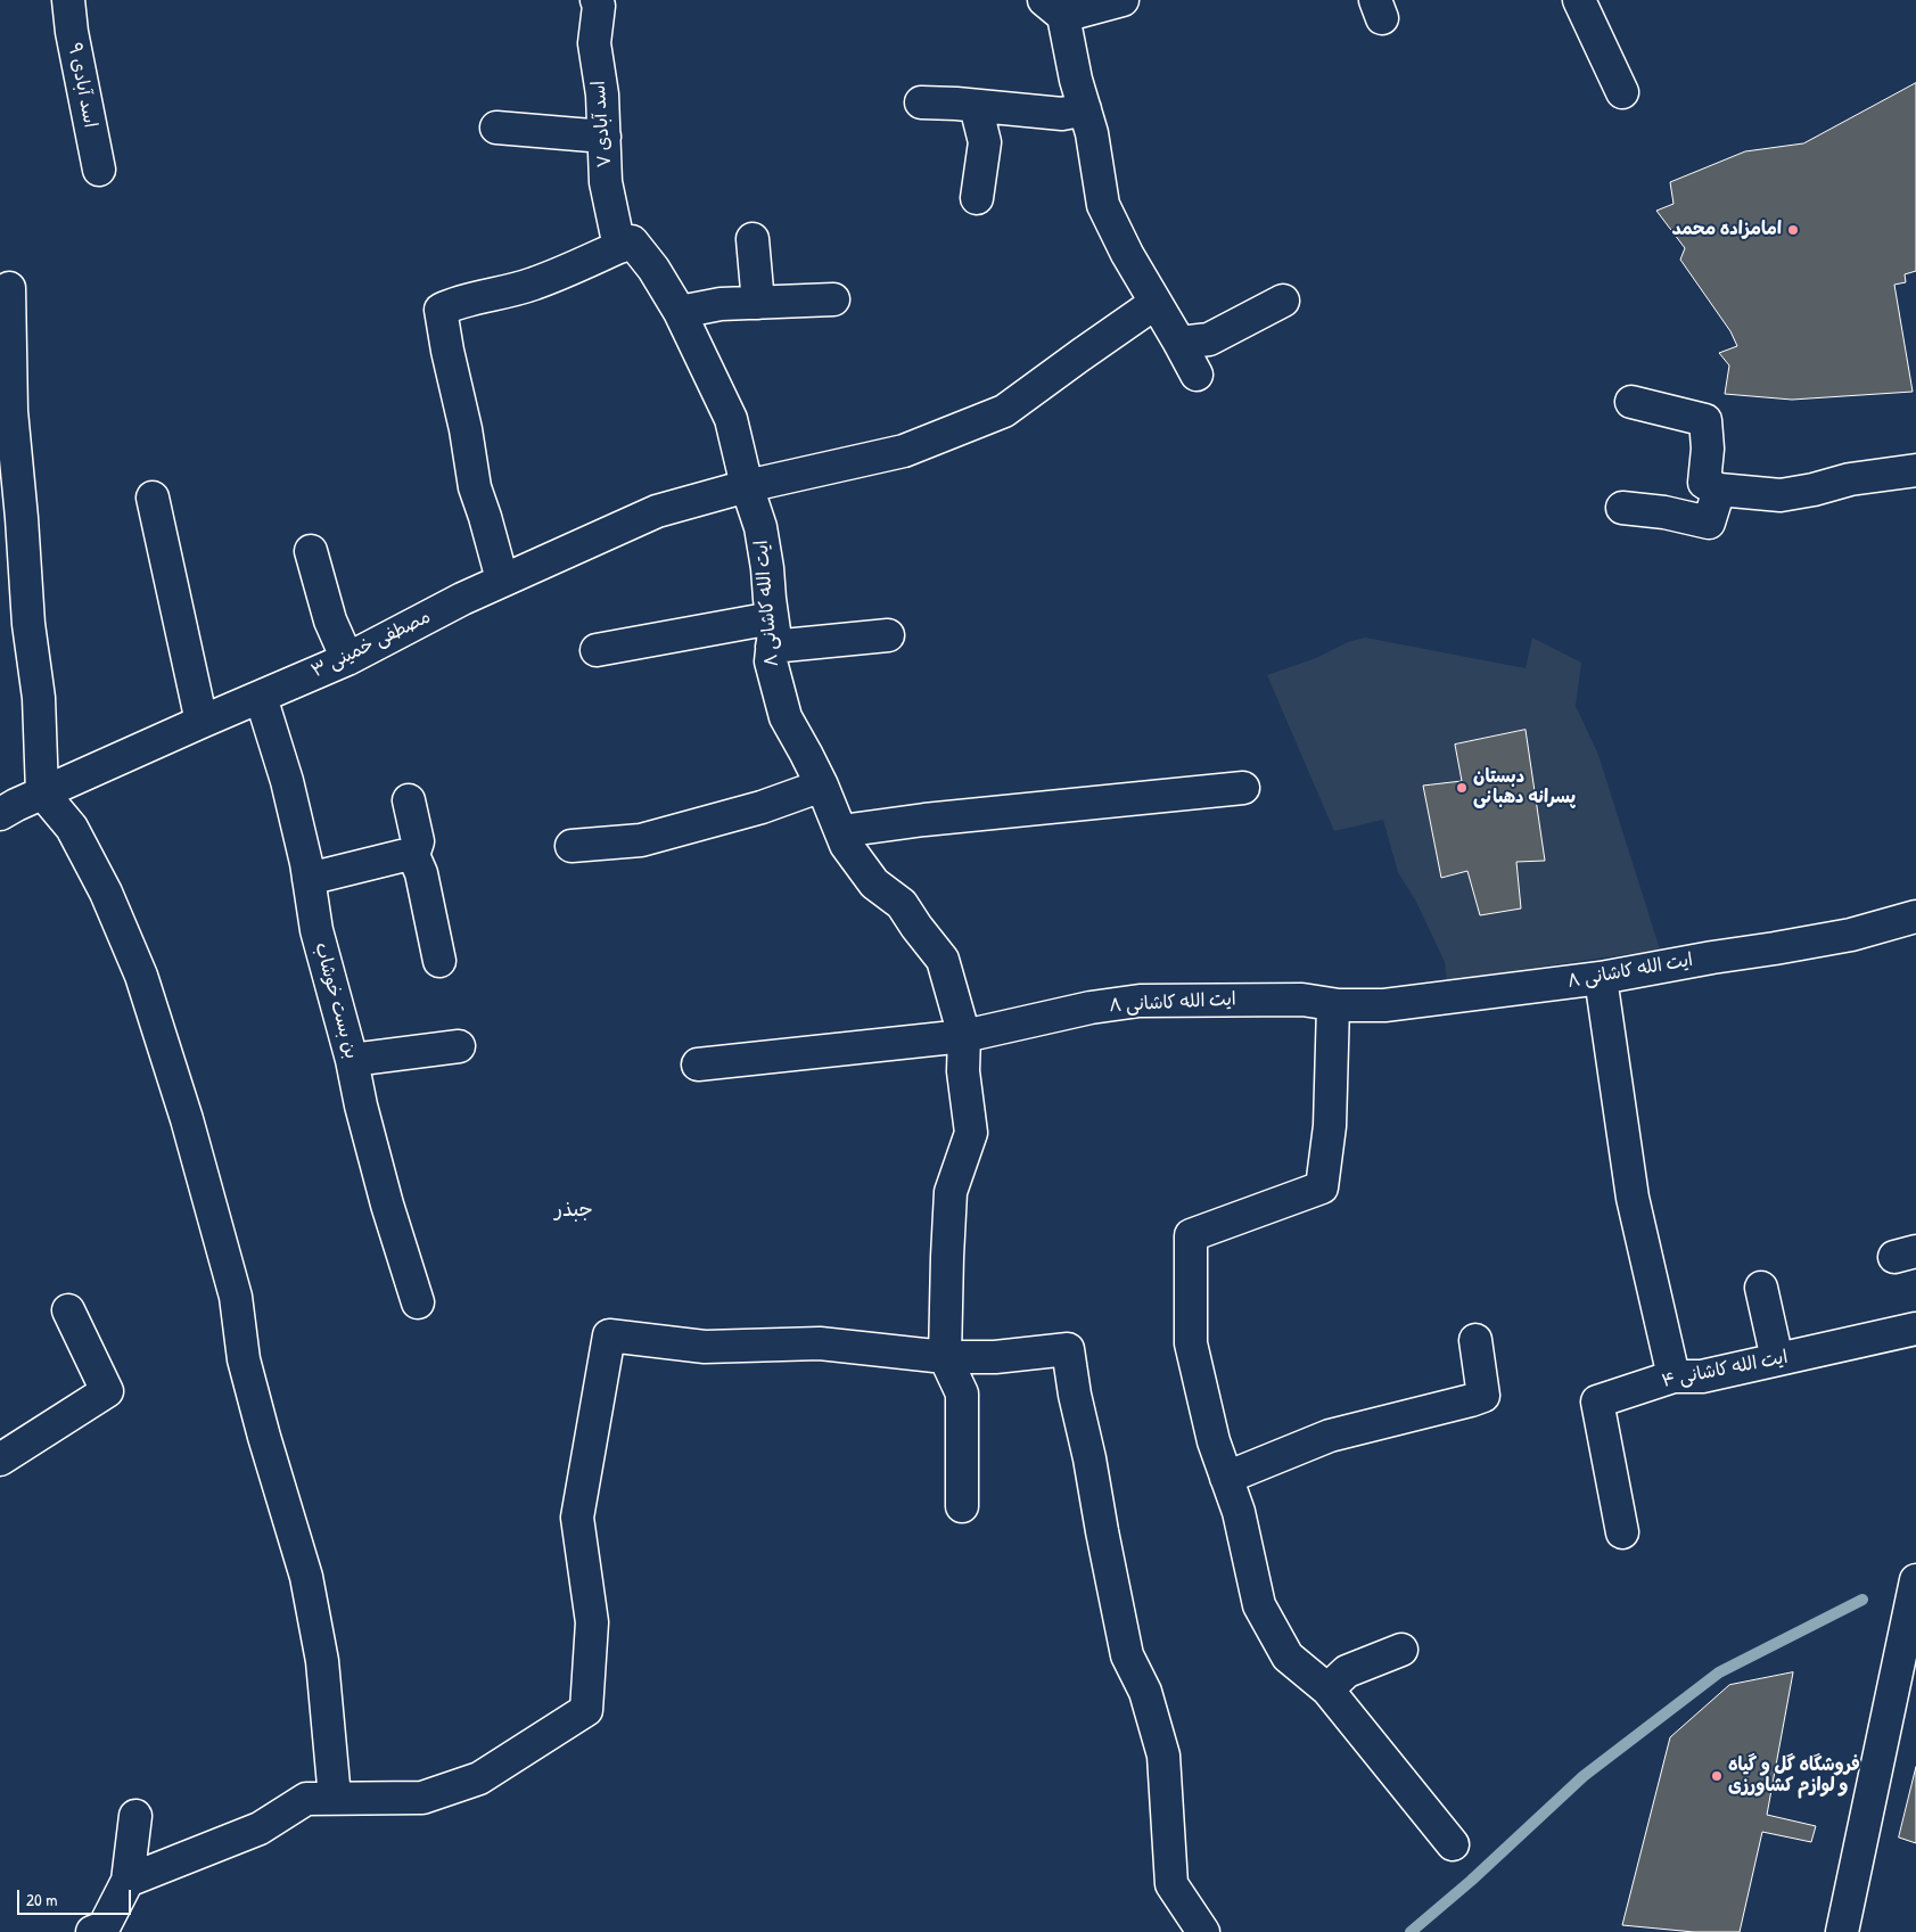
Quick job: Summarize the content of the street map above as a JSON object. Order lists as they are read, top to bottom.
{
  "streets": {
    "street": [
      "اسد آبادی ۹",
      "اسد آبادی ۷",
      "ایت الله کاشانی ۸",
      "مصطفی خمینی ۳",
      "بن بست خوشاب",
      "ایت الله کاشانی ۴"
    ]
  },
  "crossings": [
    ["اسد آبادی ۷", "ایت الله کاشانی ۸"],
    ["ایت الله کاشانی ۸", "مصطفی خمینی ۳"],
    ["مصطفی خمینی ۳", "بن بست خوشاب"]
  ],
  "districts": ["جبذر"],
  "places": ["امامزاده محمد", "دبستان پسرانه دهبانی", "فروشگاه گل و گیاه و لوازم کشاورزی"],
  "scale_bar": "20 m"
}
